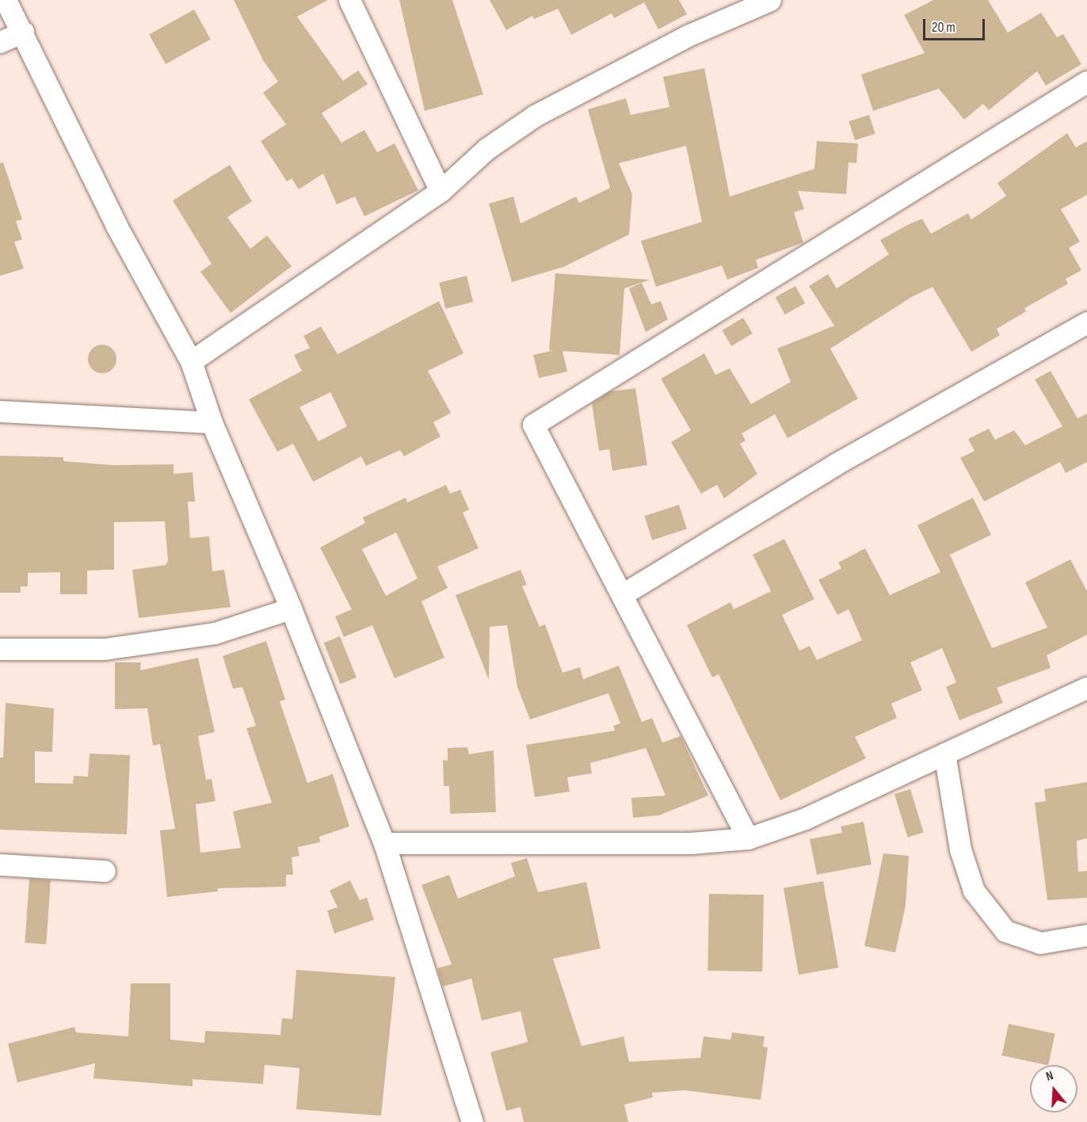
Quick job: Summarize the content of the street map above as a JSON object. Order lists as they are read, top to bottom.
{
  "scale_bar": "20 m",
  "north": "top"
}
